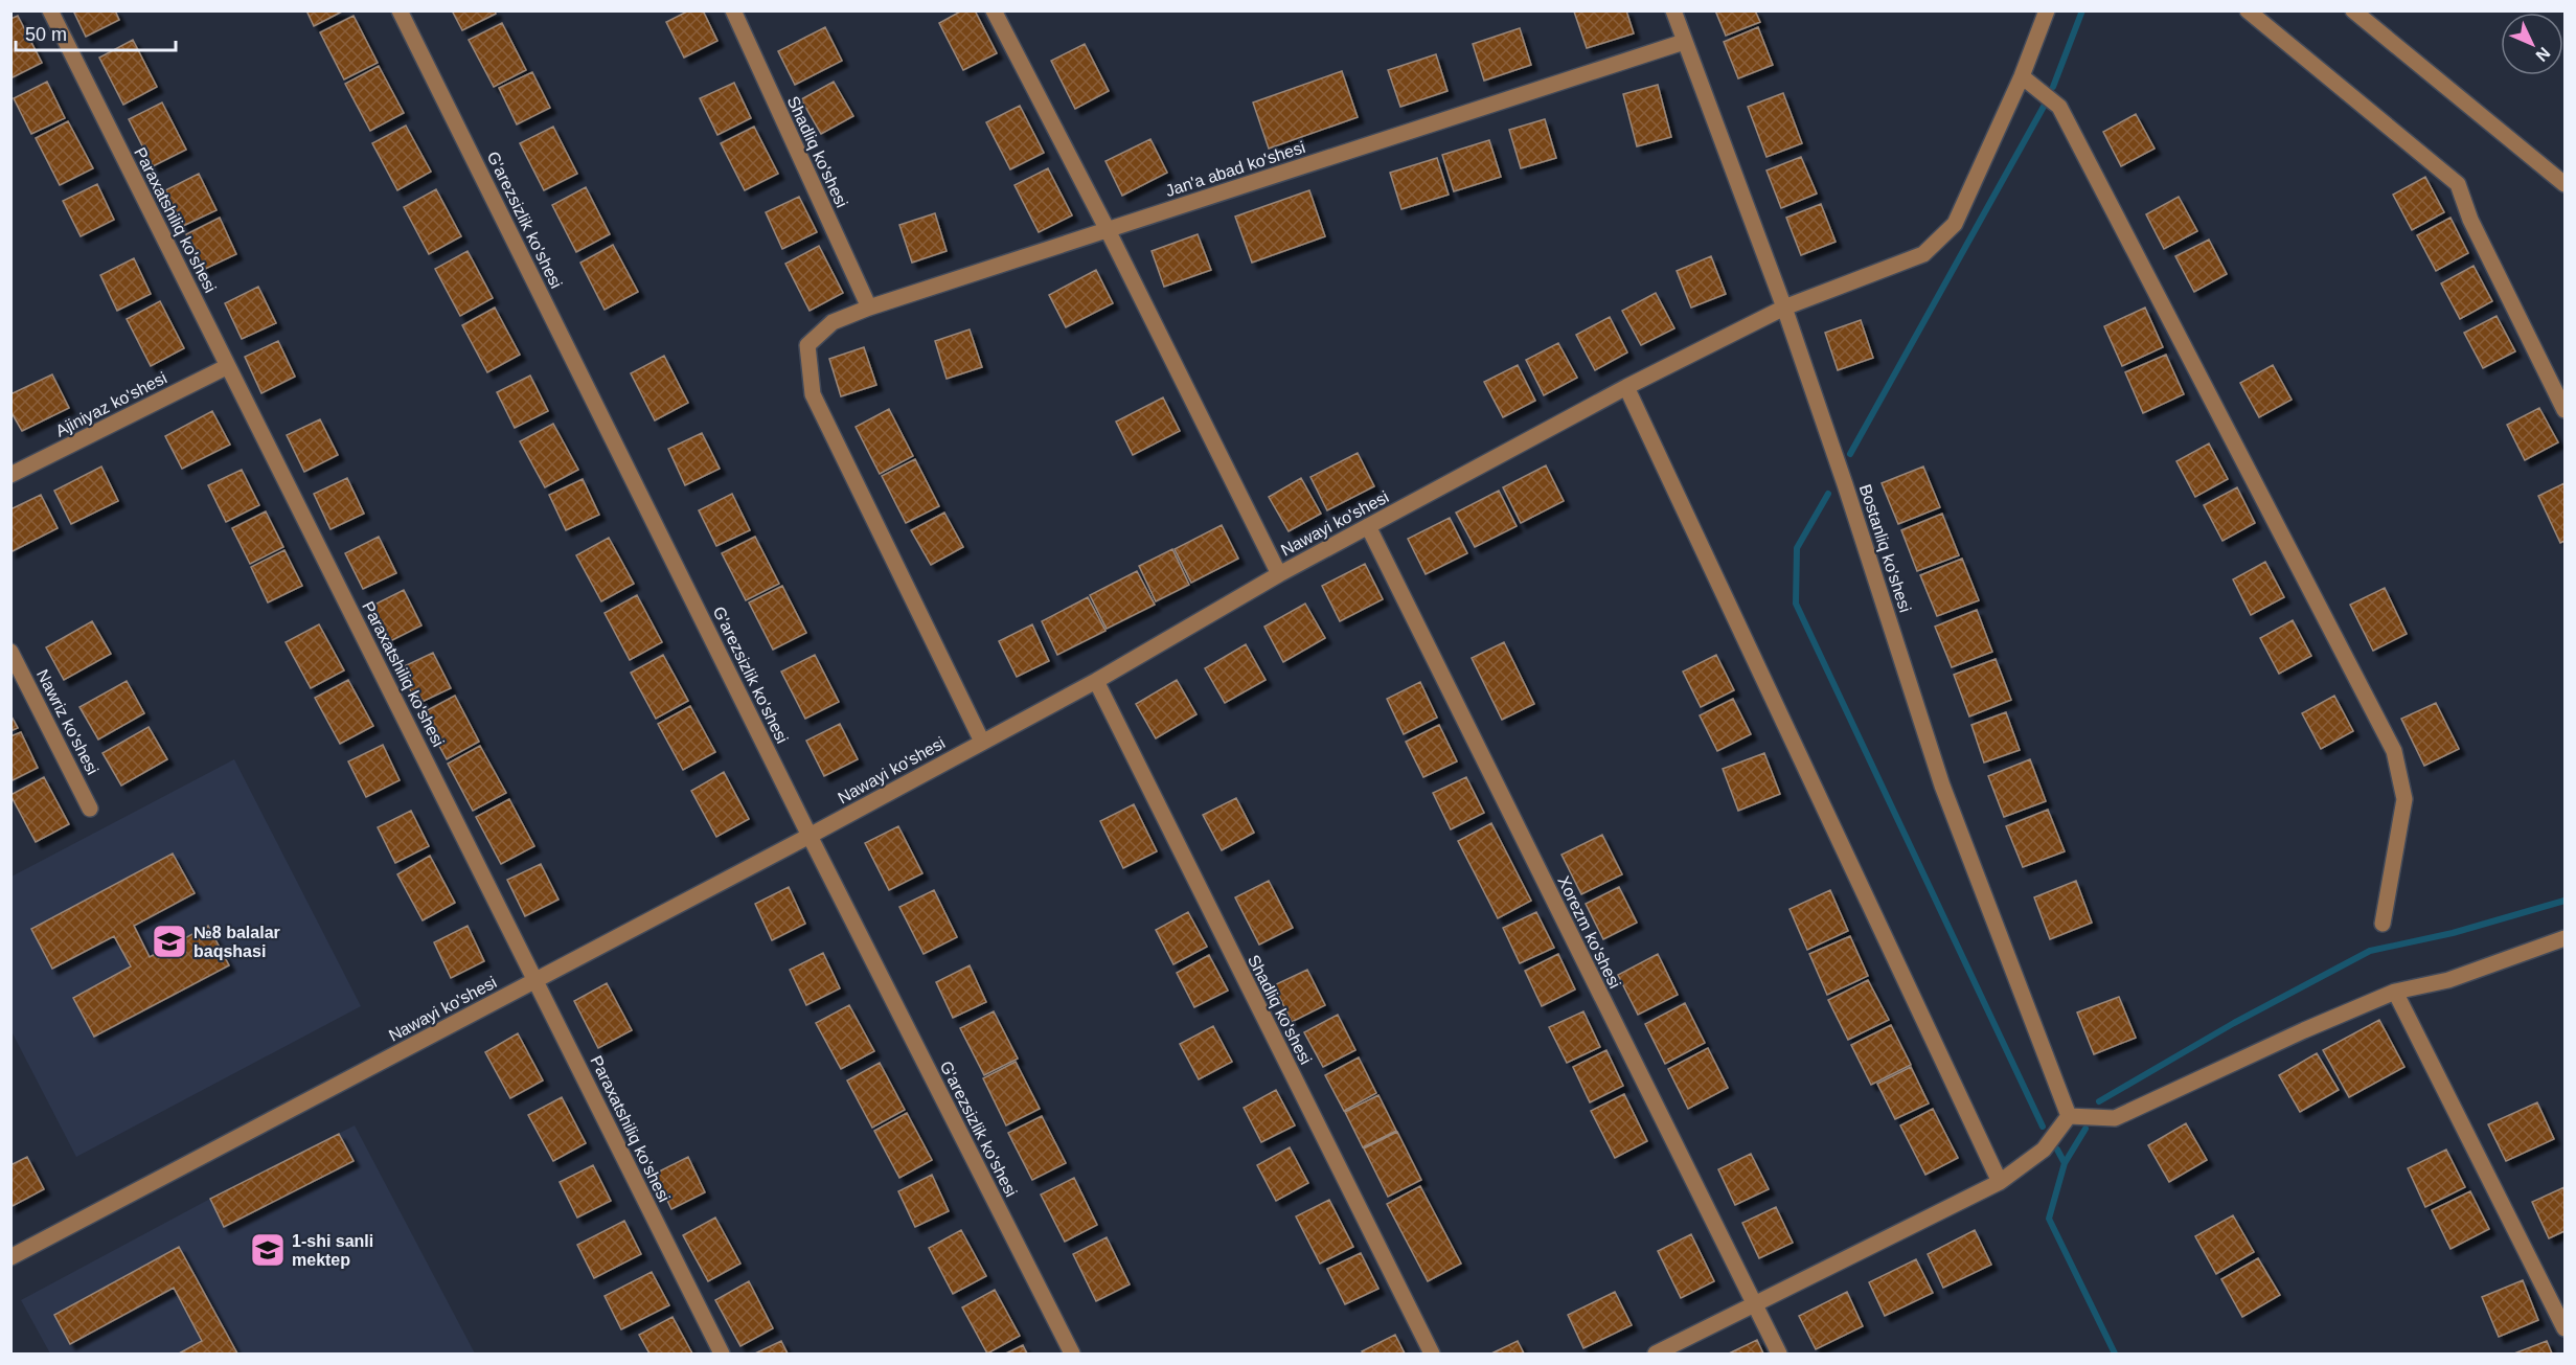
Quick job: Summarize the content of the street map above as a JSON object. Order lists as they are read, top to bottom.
{
  "streets": {
    "street": [
      "Shadliq ko'shesi",
      "Jan'a abad ko'shesi",
      "Paraxatshiliq ko'shesi",
      "G'arezsizlik ko'shesi",
      "Ajiniyaz ko'shesi",
      "Nawayi ko'shesi",
      "Bostanliq ko'shesi",
      "Nawriz ko'shesi",
      "Xorezm ko'shesi"
    ]
  },
  "crossings": [
    ["Shadliq ko'shesi", "Jan'a abad ko'shesi"],
    ["Shadliq ko'shesi", "Nawayi ko'shesi"],
    ["Jan'a abad ko'shesi", "Nawayi ko'shesi"],
    ["Jan'a abad ko'shesi", "Bostanliq ko'shesi"],
    ["Paraxatshiliq ko'shesi", "Ajiniyaz ko'shesi"],
    ["Paraxatshiliq ko'shesi", "Nawayi ko'shesi"],
    ["G'arezsizlik ko'shesi", "Nawayi ko'shesi"],
    ["Nawayi ko'shesi", "Bostanliq ko'shesi"],
    ["Nawayi ko'shesi", "Xorezm ko'shesi"]
  ],
  "places": {
    "school or university": ["№8 balalar baqshasi", "1-shi sanli mektep"]
  },
  "scale_bar": "50 m",
  "north": "bottom right"
}
